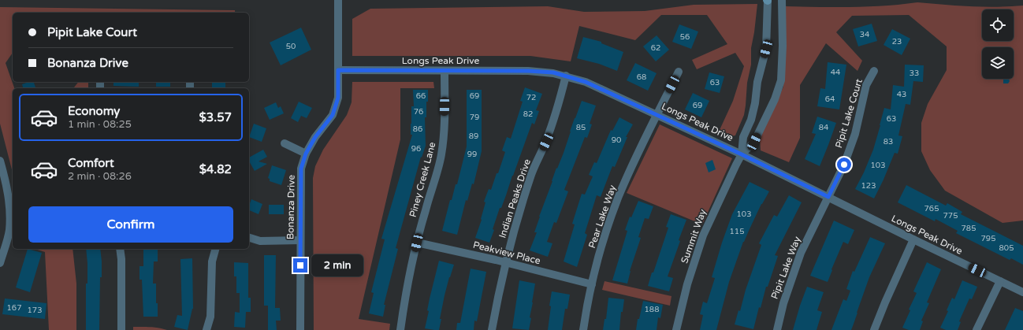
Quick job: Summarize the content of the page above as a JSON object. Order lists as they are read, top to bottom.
{
  "streets": {
    "street": [
      "Longs Peak Drive",
      "Pipit Lake Court",
      "Piney Creek Lane",
      "Indian Peaks Drive",
      "Bonanza Drive",
      "Pear Lake Way",
      "Summit Way",
      "Peakview Place",
      "Pipit Lake Way"
    ]
  },
  "crossings": [
    ["Longs Peak Drive", "Pipit Lake Court"],
    ["Longs Peak Drive", "Piney Creek Lane"],
    ["Longs Peak Drive", "Indian Peaks Drive"],
    ["Longs Peak Drive", "Bonanza Drive"],
    ["Longs Peak Drive", "Pear Lake Way"],
    ["Longs Peak Drive", "Summit Way"],
    ["Longs Peak Drive", "Pipit Lake Way"],
    ["Pipit Lake Court", "Pipit Lake Way"],
    ["Piney Creek Lane", "Peakview Place"],
    ["Indian Peaks Drive", "Peakview Place"],
    ["Pear Lake Way", "Peakview Place"]
  ],
  "house_numbers": [
    "34",
    "56",
    "23",
    "50",
    "62",
    "44",
    "33",
    "68",
    "63",
    "43",
    "66",
    "69",
    "72",
    "64",
    "69",
    "76",
    "82",
    "79",
    "63",
    "85",
    "84",
    "86",
    "89",
    "90",
    "83",
    "96",
    "99",
    "103",
    "123",
    "765",
    "103",
    "775",
    "785",
    "115",
    "795",
    "805",
    "167",
    "188",
    "173"
  ],
  "page": {
    "banner": ["Pipit Lake Court", "Bonanza Drive"],
    "list": [
      {
        "name": "Economy",
        "note": "1 min · 08:25",
        "value": "$3.57"
      },
      {
        "name": "Comfort",
        "note": "2 min · 08:26",
        "value": "$4.82"
      }
    ],
    "buttons": "Confirm",
    "bubble": "2 min"
  }
}
